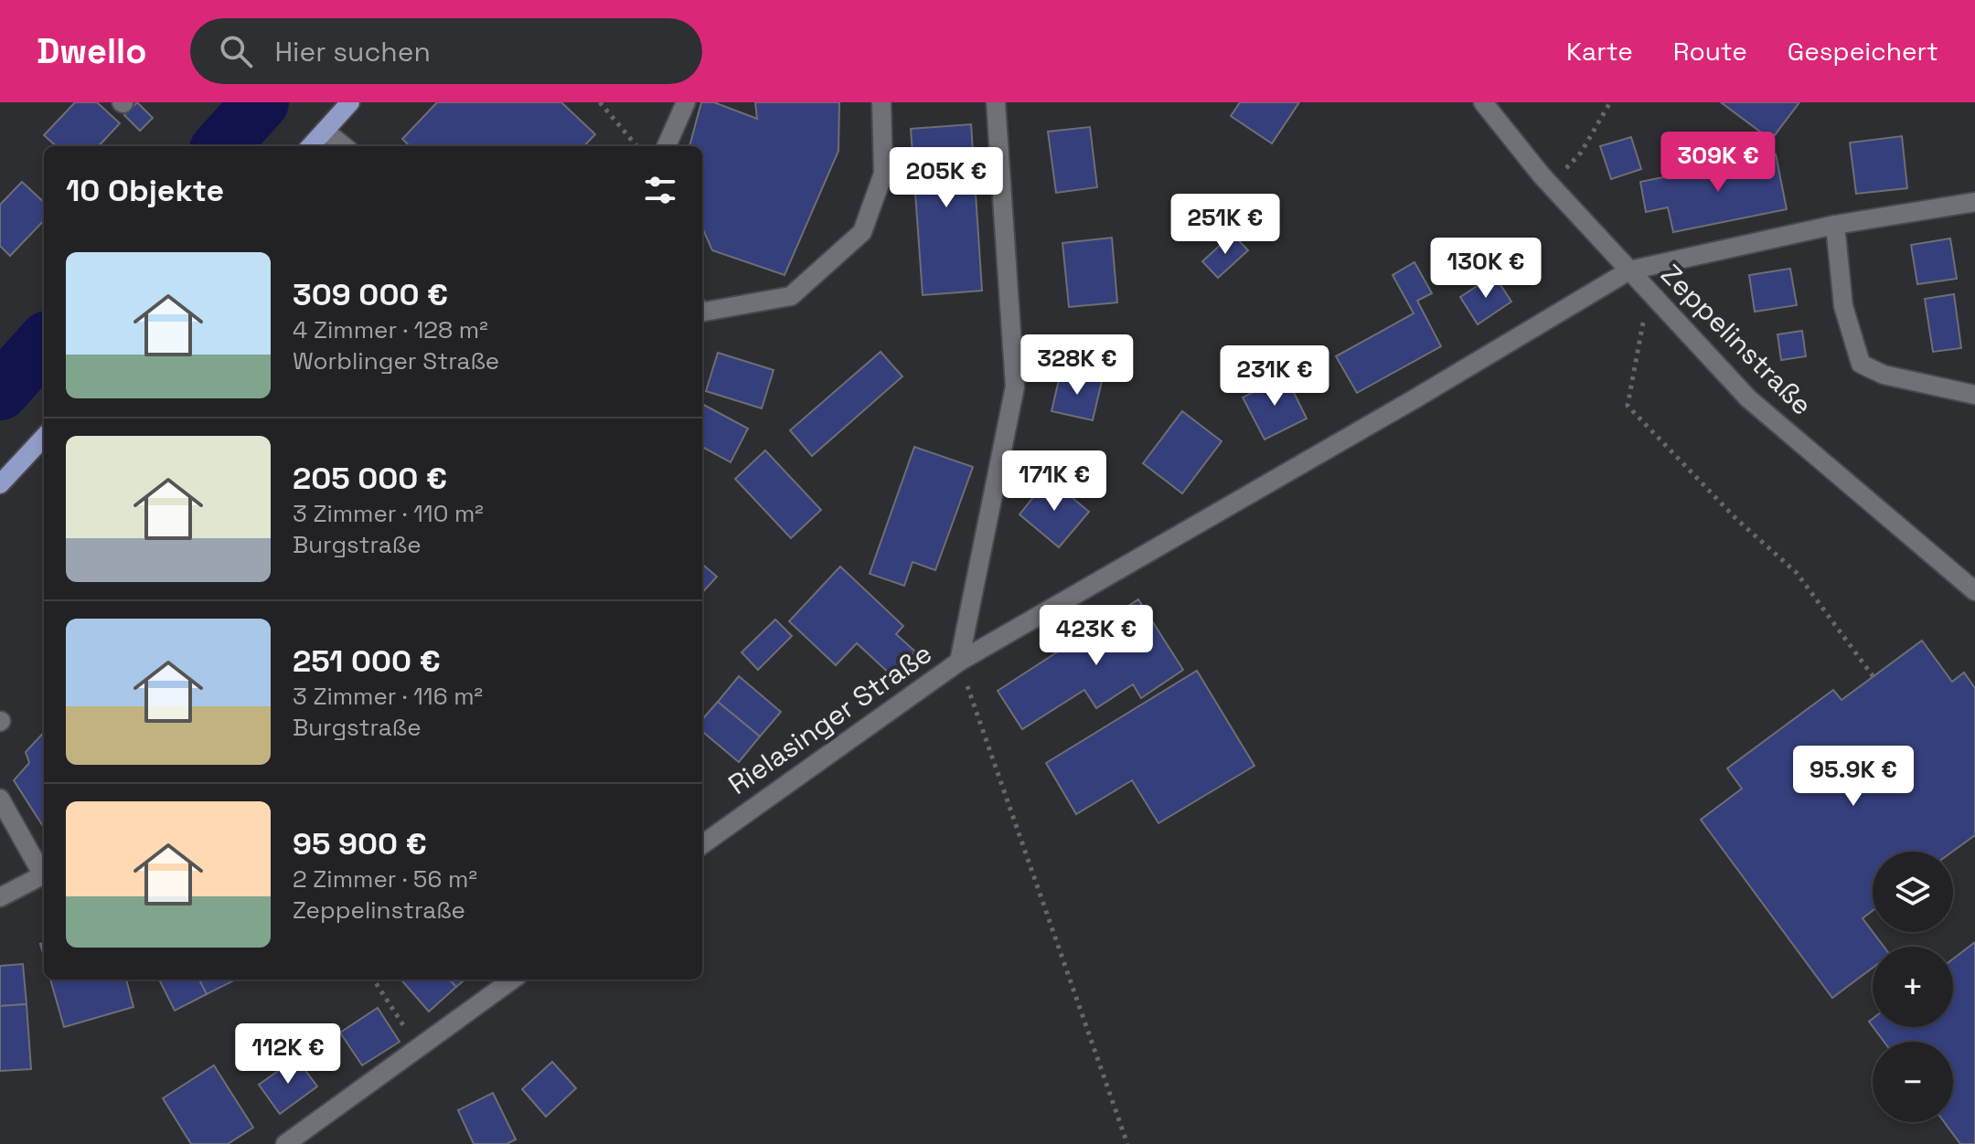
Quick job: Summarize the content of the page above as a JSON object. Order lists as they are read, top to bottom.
{
  "streets": {
    "street": ["Zeppelinstraße", "Rielasinger Straße"]
  },
  "crossings": [
    ["Zeppelinstraße", "Rielasinger Straße"]
  ],
  "page": {
    "header": "Dwello",
    "search": "Hier suchen",
    "nav": ["Karte", "Route", "Gespeichert"],
    "price": [
      "309K €",
      "205K €",
      "251K €",
      "130K €",
      "328K €",
      "231K €",
      "171K €",
      "423K €",
      "95.9K €",
      "112K €"
    ],
    "heading": "10 Objekte",
    "list": [
      {
        "name": "309 000 €",
        "note": "4 Zimmer · 128 m² · Worblinger Straße"
      },
      {
        "name": "205 000 €",
        "note": "3 Zimmer · 110 m² · Burgstraße"
      },
      {
        "name": "251 000 €",
        "note": "3 Zimmer · 116 m² · Burgstraße"
      },
      {
        "name": "95 900 €",
        "note": "2 Zimmer · 56 m² · Zeppelinstraße"
      }
    ],
    "map_buttons": ["+", "−"]
  }
}
